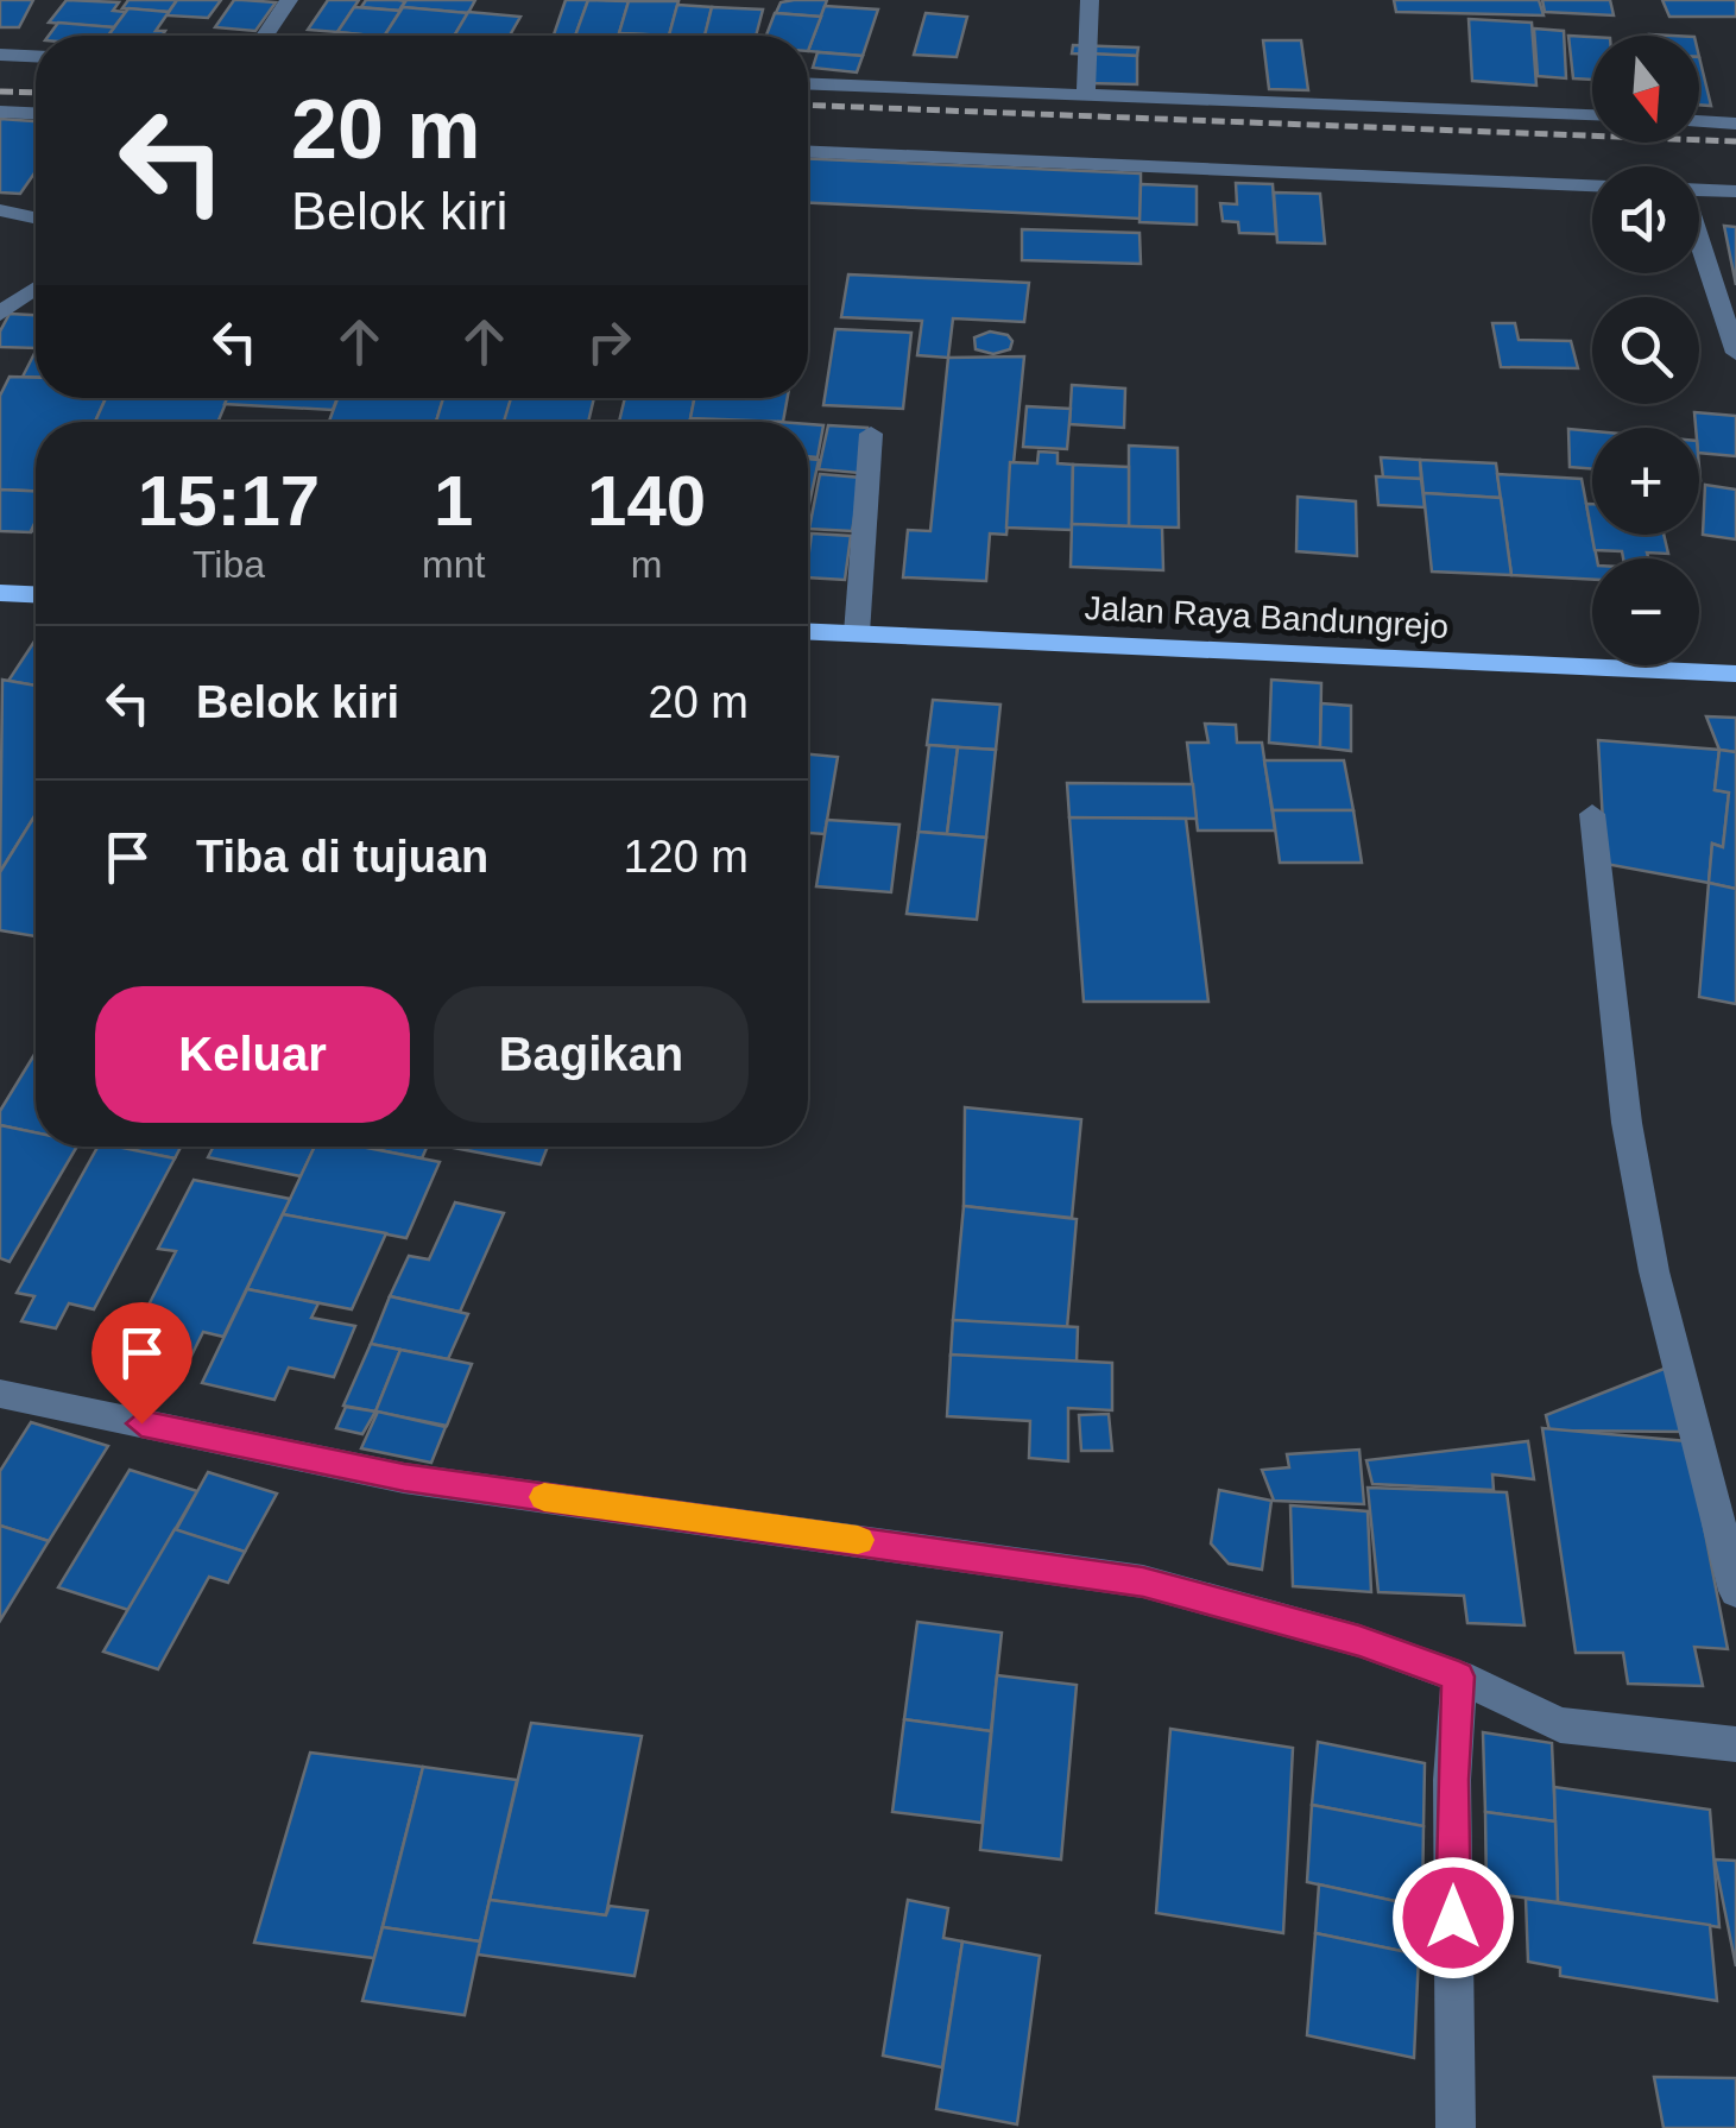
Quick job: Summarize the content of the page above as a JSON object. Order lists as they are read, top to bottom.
{
  "streets": {
    "main road": ["Jalan Raya Bandungrejo"]
  },
  "north": "bottom",
  "page": {
    "map_buttons": ["+", "−"],
    "turn": ["20 m", "Belok kiri"],
    "eta": [
      "15:17",
      "Tiba",
      "1",
      "mnt",
      "140",
      "m"
    ],
    "list": [
      {
        "name": "Belok kiri",
        "value": "20 m"
      },
      {
        "name": "Tiba di tujuan",
        "value": "120 m"
      }
    ],
    "buttons": ["Keluar", "Bagikan"]
  }
}
